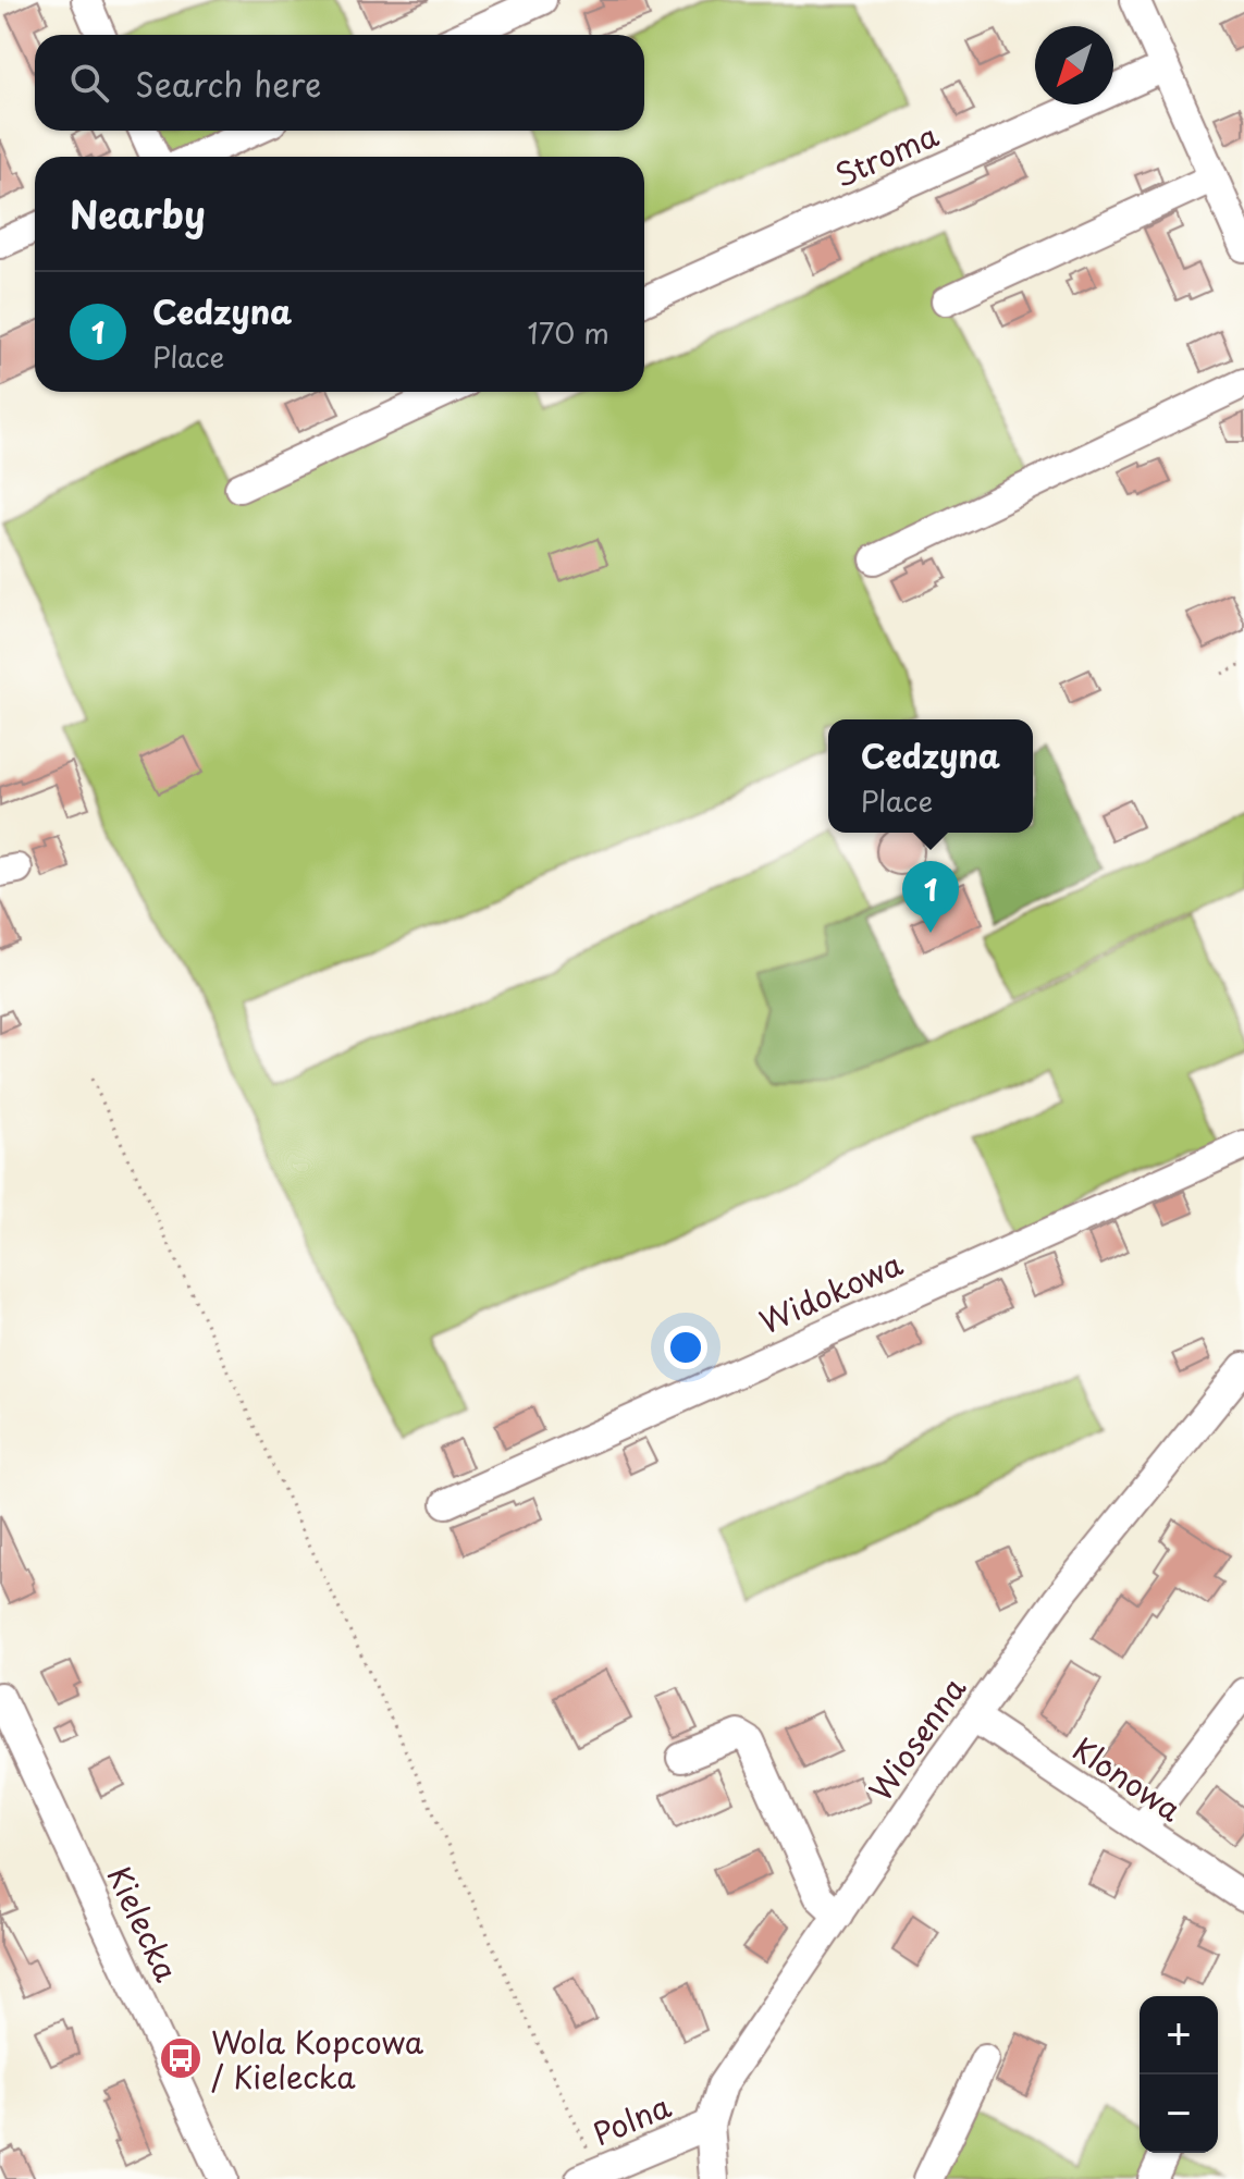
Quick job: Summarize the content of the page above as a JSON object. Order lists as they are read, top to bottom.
{
  "streets": {
    "street": [
      "Stroma",
      "Widokowa",
      "Wiosenna",
      "Klonowa",
      "Kielecka",
      "Polna"
    ]
  },
  "crossings": [
    ["Wiosenna", "Klonowa"],
    ["Wiosenna", "Polna"]
  ],
  "places": {
    "bus stop": ["Wola Kopcowa / Kielecka"]
  },
  "north": "bottom left",
  "page": {
    "search": "Search here",
    "heading": "Nearby",
    "list": [
      {
        "mark": "1",
        "name": "Cedzyna",
        "note": "Place",
        "value": "170 m"
      }
    ],
    "popup": ["Cedzyna", "Place"],
    "pins": "1",
    "map_buttons": ["+", "−"]
  }
}
